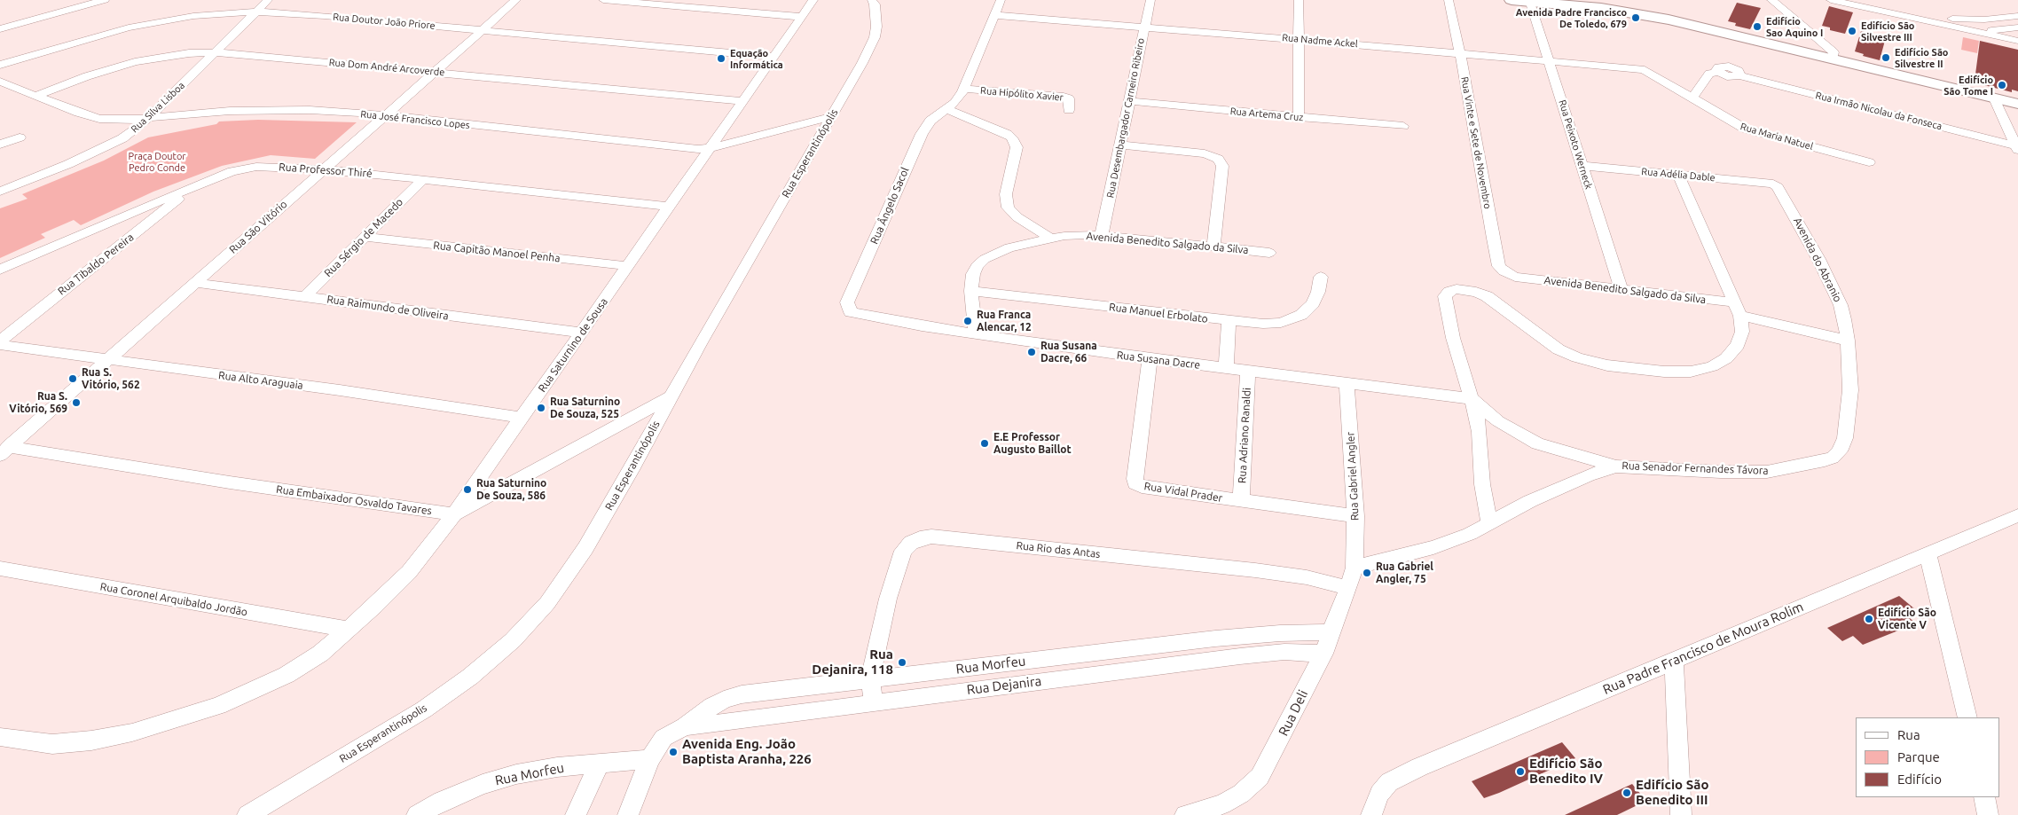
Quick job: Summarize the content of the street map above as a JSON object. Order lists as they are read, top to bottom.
{
  "streets": {
    "street": [
      "Rua Doutor João Priore",
      "Rua Nadme Ackel",
      "Rua Dom André Arcoverde",
      "Rua Hipólito Xavier",
      "Rua Silva Lisboa",
      "Rua Irmão Nicolau da Fonseca",
      "Rua Artema Cruz",
      "Rua Desembargador Carneiro Ribeiro",
      "Rua José Francisco Lopes",
      "Rua Maria Natuel",
      "Rua Vinte e Sete de Novembro",
      "Rua Peixoto Werneck",
      "Rua Esperantinópolis",
      "Rua Professor Thiré",
      "Rua Adélia Dable",
      "Rua Ângelo Sacol",
      "Rua São Vitório",
      "Rua Sérgio de Macedo",
      "Avenida Benedito Salgado da Silva",
      "Rua Capitão Manoel Penha",
      "Avenida do Abranio",
      "Rua Tibaldo Pereira",
      "Rua Raimundo de Oliveira",
      "Rua Manuel Erbolato",
      "Rua Saturnino de Sousa",
      "Rua Susana Dacre",
      "Rua Alto Araguaia",
      "Rua Adriano Ranaldi",
      "Rua Senador Fernandes Távora",
      "Rua Gabriel Angler",
      "Rua Vidal Prader",
      "Rua Embaixador Osvaldo Tavares",
      "Rua Rio das Antas",
      "Rua Coronel Arquibaldo Jordão",
      "Rua Padre Francisco de Moura Rolim",
      "Rua Morfeu",
      "Rua Dejanira",
      "Rua Deli"
    ]
  },
  "crossings": [
    ["Rua Doutor João Priore", "Rua Silva Lisboa"],
    ["Rua Doutor João Priore", "Rua São Vitório"],
    ["Rua Doutor João Priore", "Rua Saturnino de Sousa"],
    ["Rua Nadme Ackel", "Rua Desembargador Carneiro Ribeiro"],
    ["Rua Nadme Ackel", "Rua Maria Natuel"],
    ["Rua Nadme Ackel", "Rua Vinte e Sete de Novembro"],
    ["Rua Nadme Ackel", "Rua Peixoto Werneck"],
    ["Rua Nadme Ackel", "Rua Ângelo Sacol"],
    ["Rua Dom André Arcoverde", "Rua Silva Lisboa"],
    ["Rua Dom André Arcoverde", "Rua José Francisco Lopes"],
    ["Rua Dom André Arcoverde", "Rua São Vitório"],
    ["Rua Dom André Arcoverde", "Rua Saturnino de Sousa"],
    ["Rua Hipólito Xavier", "Rua Ângelo Sacol"],
    ["Rua Silva Lisboa", "Rua José Francisco Lopes"],
    ["Rua Irmão Nicolau da Fonseca", "Rua Maria Natuel"],
    ["Rua Artema Cruz", "Rua Desembargador Carneiro Ribeiro"],
    ["Rua Desembargador Carneiro Ribeiro", "Avenida Benedito Salgado da Silva"],
    ["Rua José Francisco Lopes", "Rua Esperantinópolis"],
    ["Rua José Francisco Lopes", "Rua São Vitório"],
    ["Rua José Francisco Lopes", "Rua Saturnino de Sousa"],
    ["Rua Vinte e Sete de Novembro", "Avenida Benedito Salgado da Silva"],
    ["Rua Peixoto Werneck", "Rua Adélia Dable"],
    ["Rua Peixoto Werneck", "Avenida Benedito Salgado da Silva"],
    ["Rua Professor Thiré", "Rua São Vitório"],
    ["Rua Professor Thiré", "Rua Sérgio de Macedo"],
    ["Rua Professor Thiré", "Rua Tibaldo Pereira"],
    ["Rua Professor Thiré", "Rua Saturnino de Sousa"],
    ["Rua Adélia Dable", "Avenida do Abranio"],
    ["Rua Ângelo Sacol", "Rua Susana Dacre"],
    ["Rua São Vitório", "Rua Raimundo de Oliveira"],
    ["Rua São Vitório", "Rua Alto Araguaia"],
    ["Rua São Vitório", "Rua Embaixador Osvaldo Tavares"],
    ["Rua Sérgio de Macedo", "Rua Capitão Manoel Penha"],
    ["Rua Sérgio de Macedo", "Rua Raimundo de Oliveira"],
    ["Avenida Benedito Salgado da Silva", "Rua Manuel Erbolato"],
    ["Avenida Benedito Salgado da Silva", "Rua Susana Dacre"],
    ["Rua Capitão Manoel Penha", "Rua Saturnino de Sousa"],
    ["Avenida do Abranio", "Rua Senador Fernandes Távora"],
    ["Rua Raimundo de Oliveira", "Rua Saturnino de Sousa"],
    ["Rua Saturnino de Sousa", "Rua Alto Araguaia"],
    ["Rua Saturnino de Sousa", "Rua Embaixador Osvaldo Tavares"],
    ["Rua Saturnino de Sousa", "Rua Coronel Arquibaldo Jordão"],
    ["Rua Susana Dacre", "Rua Adriano Ranaldi"],
    ["Rua Susana Dacre", "Rua Senador Fernandes Távora"],
    ["Rua Susana Dacre", "Rua Gabriel Angler"],
    ["Rua Susana Dacre", "Rua Vidal Prader"],
    ["Rua Adriano Ranaldi", "Rua Vidal Prader"],
    ["Rua Senador Fernandes Távora", "Rua Gabriel Angler"],
    ["Rua Senador Fernandes Távora", "Rua Deli"],
    ["Rua Gabriel Angler", "Rua Vidal Prader"],
    ["Rua Gabriel Angler", "Rua Deli"],
    ["Rua Rio das Antas", "Rua Morfeu"],
    ["Rua Rio das Antas", "Rua Deli"],
    ["Rua Morfeu", "Rua Dejanira"],
    ["Rua Morfeu", "Rua Deli"],
    ["Rua Dejanira", "Rua Deli"]
  ],
  "parks": ["Praça Doutor Pedro Conde"],
  "places": [
    "Avenida Padre Francisco De Toledo, 679",
    "Edifício Sao Aquino I",
    "Edifício São Silvestre III",
    "Edifício São Silvestre II",
    "Equação Informática",
    "Edifício São Tome I",
    "Rua Franca Alencar, 12",
    "Rua Susana Dacre, 66",
    "Rua S. Vitório, 562",
    "Rua S. Vitório, 569",
    "Rua Saturnino De Souza, 525",
    "E.E Professor Augusto Baillot",
    "Rua Saturnino De Souza, 586",
    "Rua Gabriel Angler, 75",
    "Edifício São Vicente V",
    "Rua Dejanira, 118",
    "Avenida Eng. João Baptista Aranha, 226",
    "Edifício São Benedito IV",
    "Edifício São Benedito III"
  ],
  "legend": ["Rua", "Parque", "Edifício"]
}
